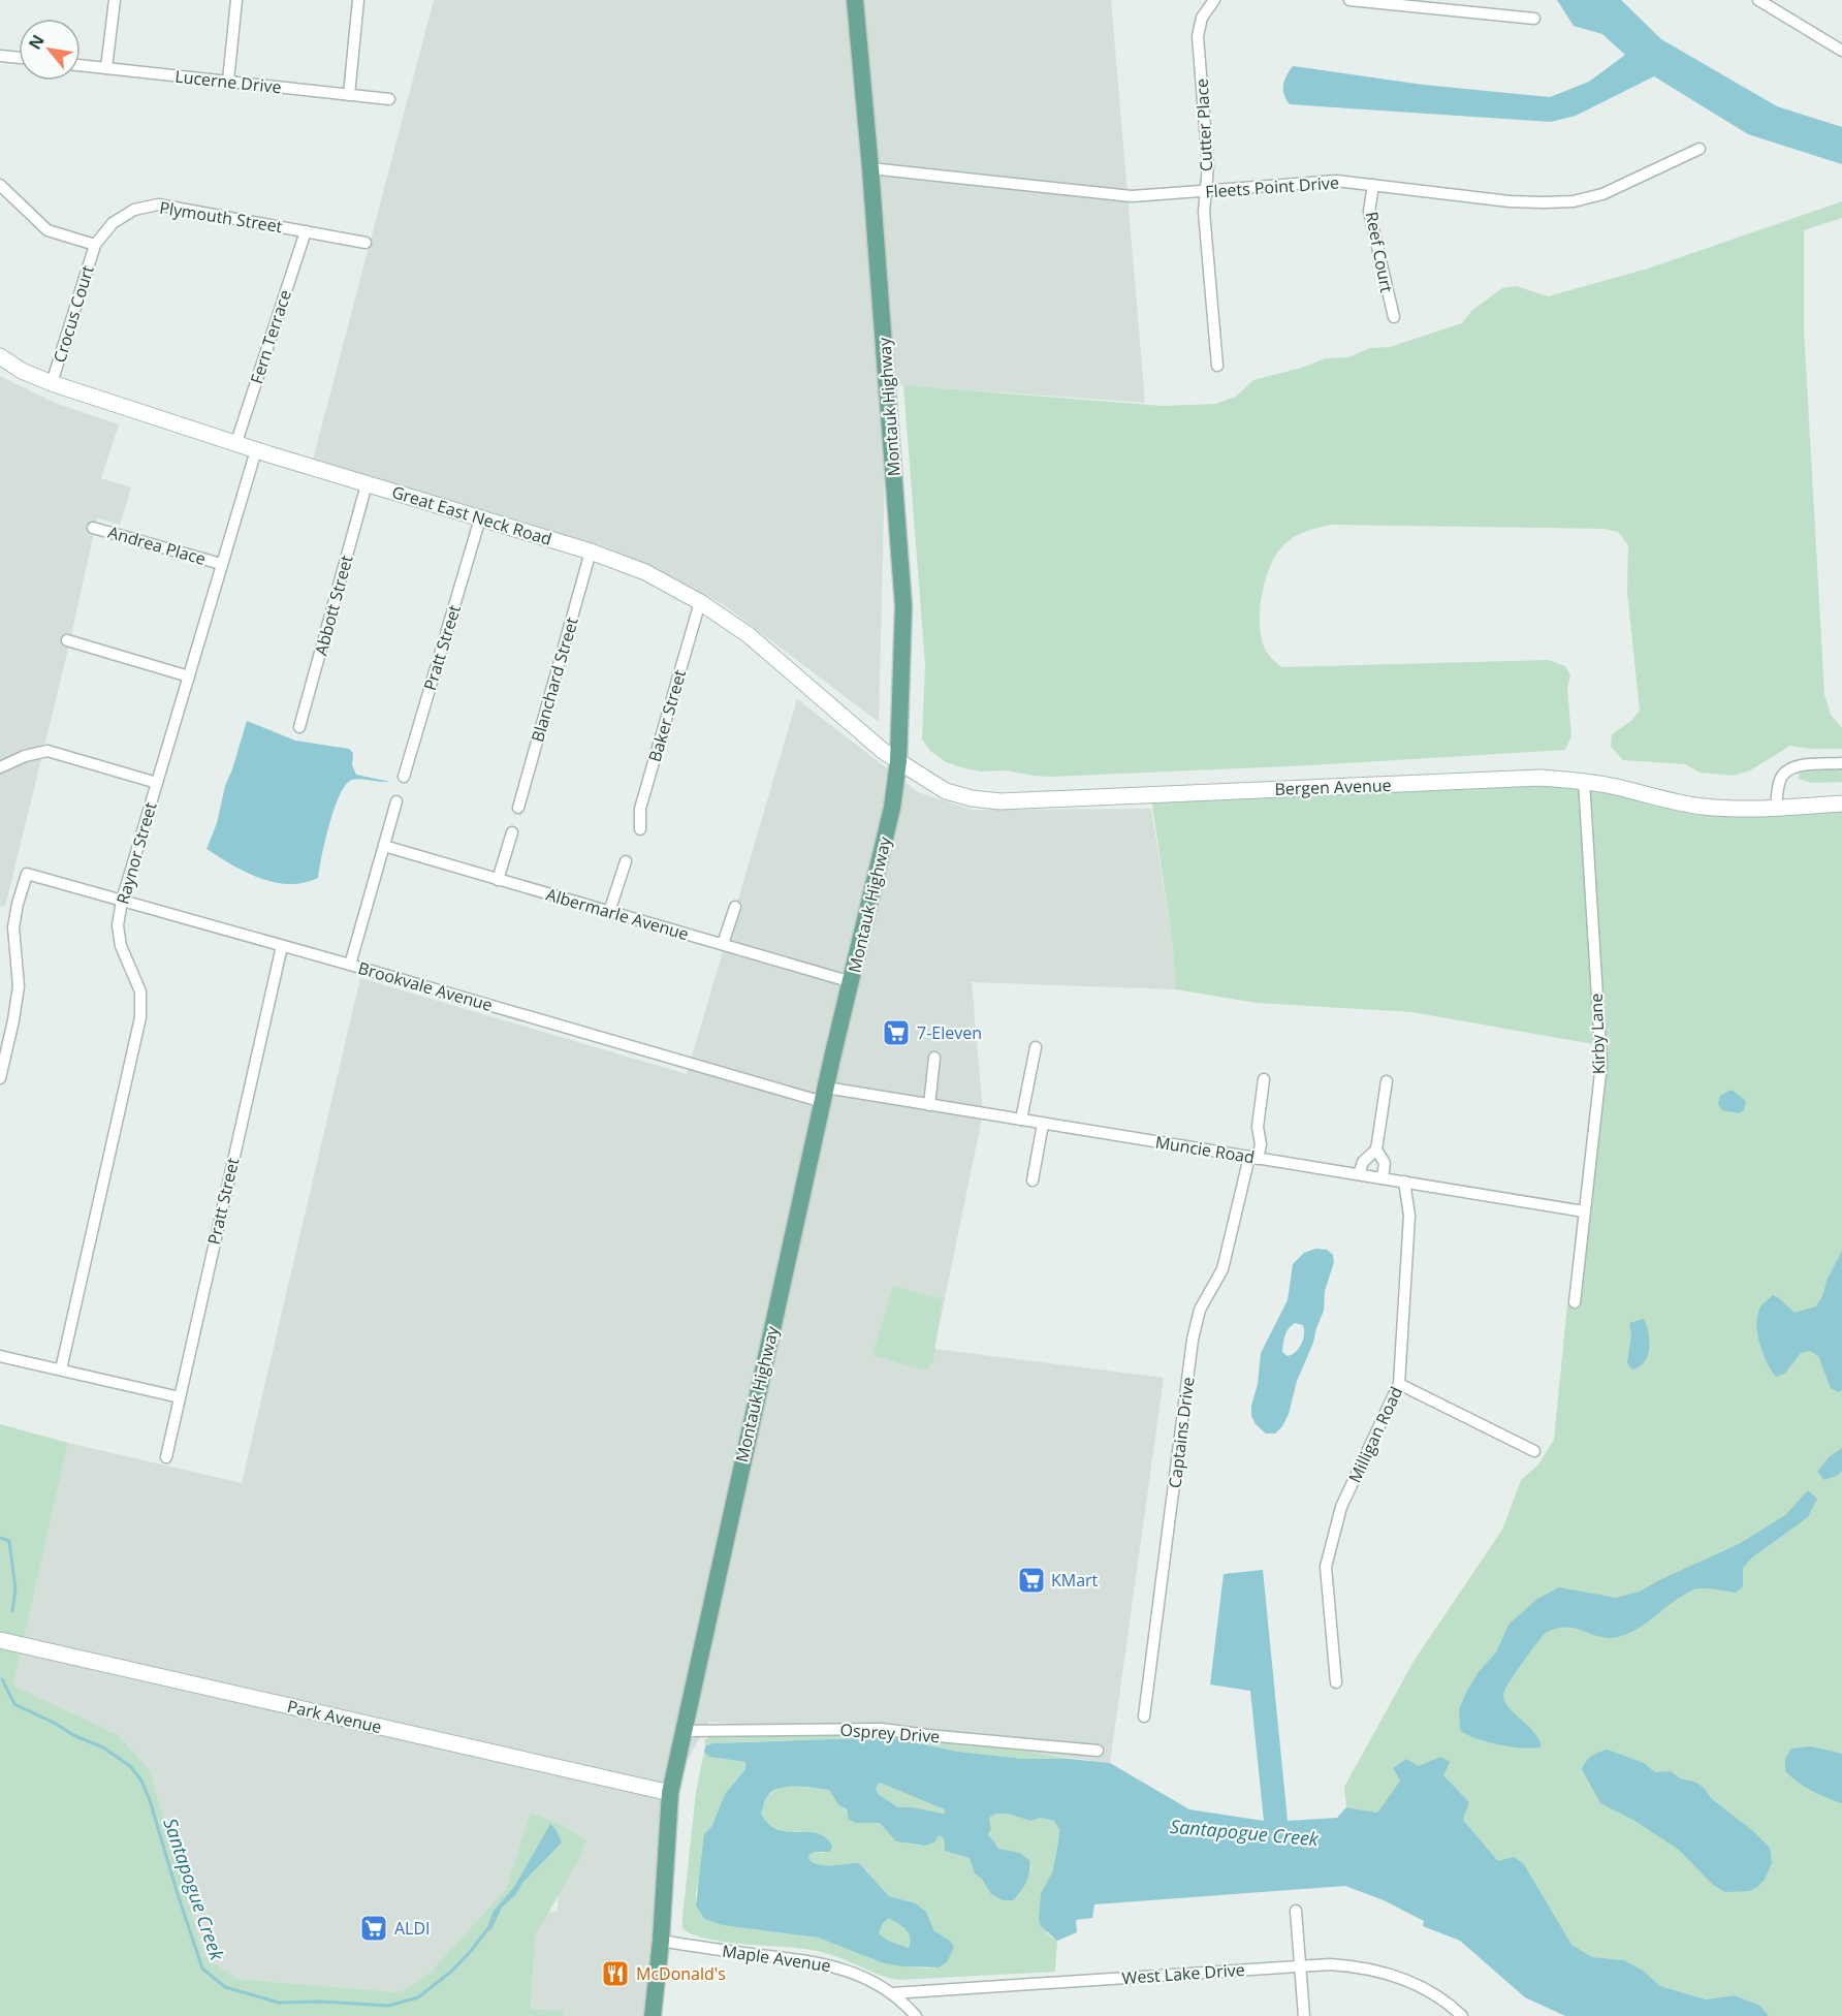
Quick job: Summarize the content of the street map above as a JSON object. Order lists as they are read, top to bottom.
{
  "streets": {
    "main road": [
      "Montauk Highway",
      "Great East Neck Road",
      "Bergen Avenue",
      "Park Avenue"
    ],
    "street": [
      "Lucerne Drive",
      "Cutter Place",
      "Fleets Point Drive",
      "Plymouth Street",
      "Reef Court",
      "Crocus Court",
      "Fern Terrace",
      "Andrea Place",
      "Abbott Street",
      "Pratt Street",
      "Blanchard Street",
      "Baker Street",
      "Raynor Street",
      "Albermarle Avenue",
      "Brookvale Avenue",
      "Kirby Lane",
      "Muncie Road",
      "Captains Drive",
      "Milligan Road",
      "Osprey Drive",
      "Maple Avenue",
      "West Lake Drive"
    ]
  },
  "crossings": [
    ["Cutter Place", "Fleets Point Drive"],
    ["Fleets Point Drive", "Reef Court"],
    ["Fleets Point Drive", "Montauk Highway"],
    ["Plymouth Street", "Crocus Court"],
    ["Plymouth Street", "Fern Terrace"],
    ["Crocus Court", "Great East Neck Road"],
    ["Fern Terrace", "Great East Neck Road"],
    ["Montauk Highway", "Great East Neck Road"],
    ["Montauk Highway", "Bergen Avenue"],
    ["Montauk Highway", "Albermarle Avenue"],
    ["Montauk Highway", "Brookvale Avenue"],
    ["Montauk Highway", "Muncie Road"],
    ["Montauk Highway", "Park Avenue"],
    ["Montauk Highway", "Osprey Drive"],
    ["Montauk Highway", "Maple Avenue"],
    ["Great East Neck Road", "Abbott Street"],
    ["Great East Neck Road", "Pratt Street"],
    ["Great East Neck Road", "Blanchard Street"],
    ["Great East Neck Road", "Baker Street"],
    ["Great East Neck Road", "Bergen Avenue"],
    ["Great East Neck Road", "Raynor Street"],
    ["Andrea Place", "Raynor Street"],
    ["Pratt Street", "Brookvale Avenue"],
    ["Bergen Avenue", "Kirby Lane"],
    ["Raynor Street", "Brookvale Avenue"],
    ["Brookvale Avenue", "Muncie Road"],
    ["Kirby Lane", "Muncie Road"],
    ["Muncie Road", "Captains Drive"],
    ["Muncie Road", "Milligan Road"],
    ["Maple Avenue", "West Lake Drive"]
  ],
  "water": ["Santapogue Creek"],
  "places": {
    "supermarket": ["7-Eleven", "KMart", "ALDI"],
    "restaurant": ["McDonald's"]
  },
  "north": "top left"
}
